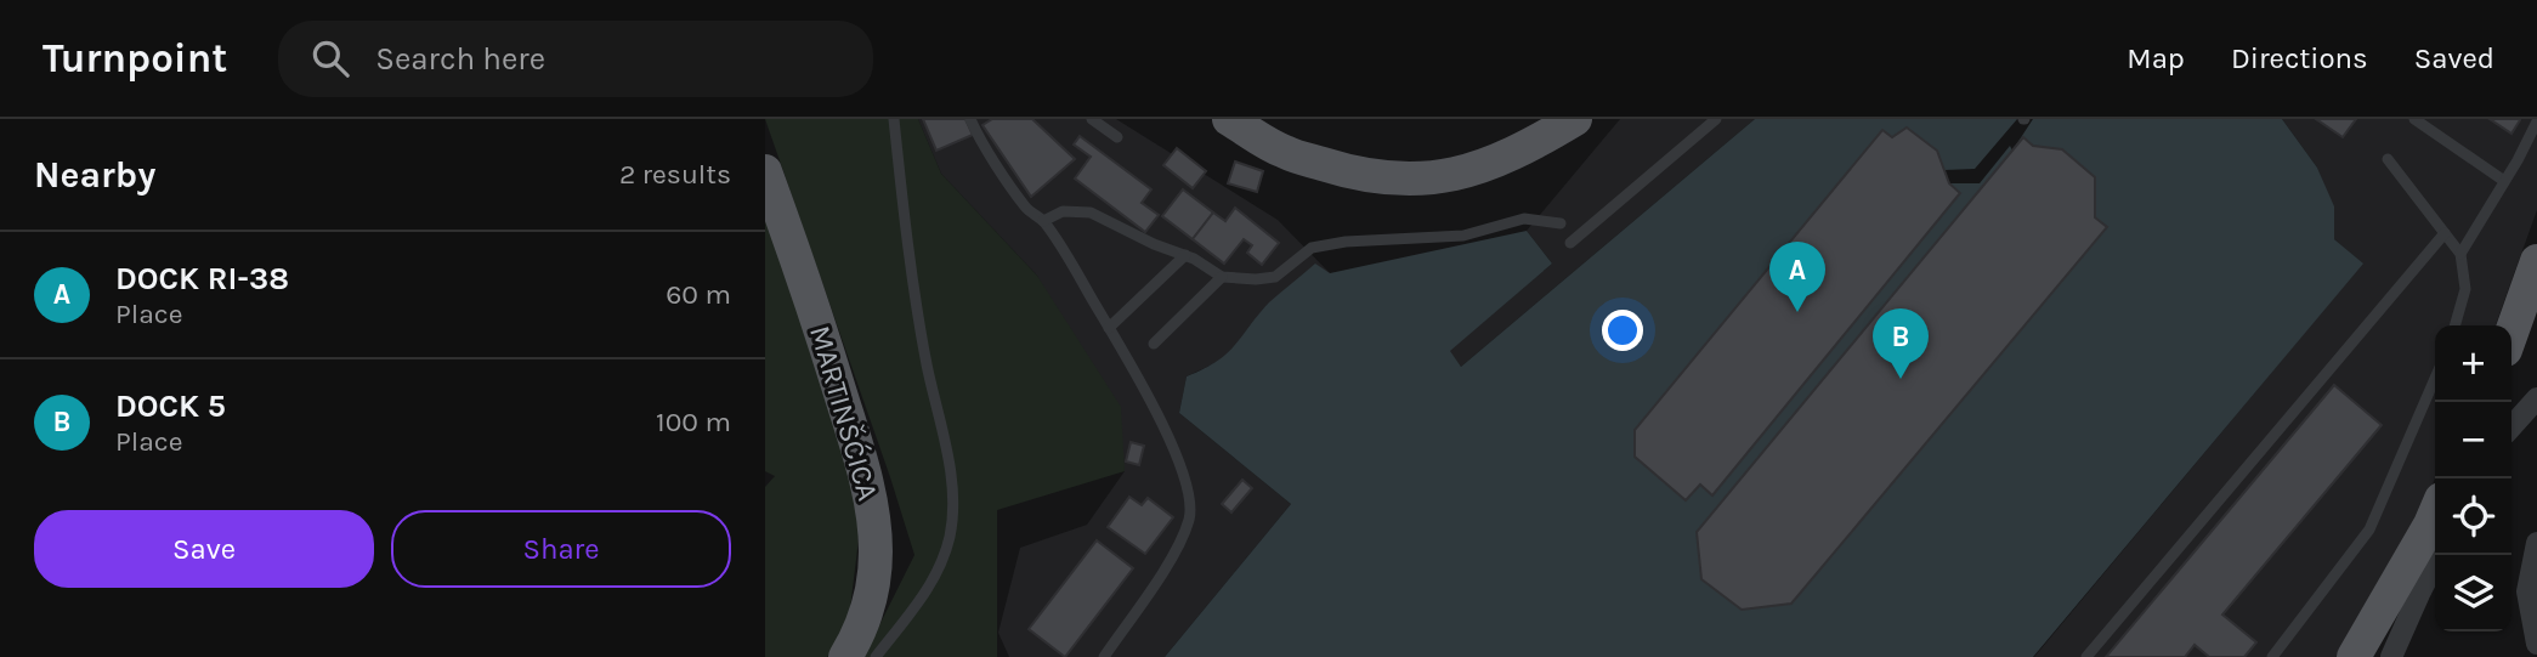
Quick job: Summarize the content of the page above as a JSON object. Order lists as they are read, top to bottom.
{
  "streets": {
    "main road": ["MARTINŠĆICA"]
  },
  "page": {
    "header": "Turnpoint",
    "search": "Search here",
    "nav": ["Map", "Directions", "Saved"],
    "heading": ["Nearby", "2 results"],
    "list": [
      {
        "mark": "A",
        "name": "DOCK RI-38",
        "note": "Place",
        "value": "60 m"
      },
      {
        "mark": "B",
        "name": "DOCK 5",
        "note": "Place",
        "value": "100 m"
      }
    ],
    "pins": ["A", "B"],
    "map_buttons": ["+", "−"],
    "buttons": ["Save", "Share"]
  }
}
